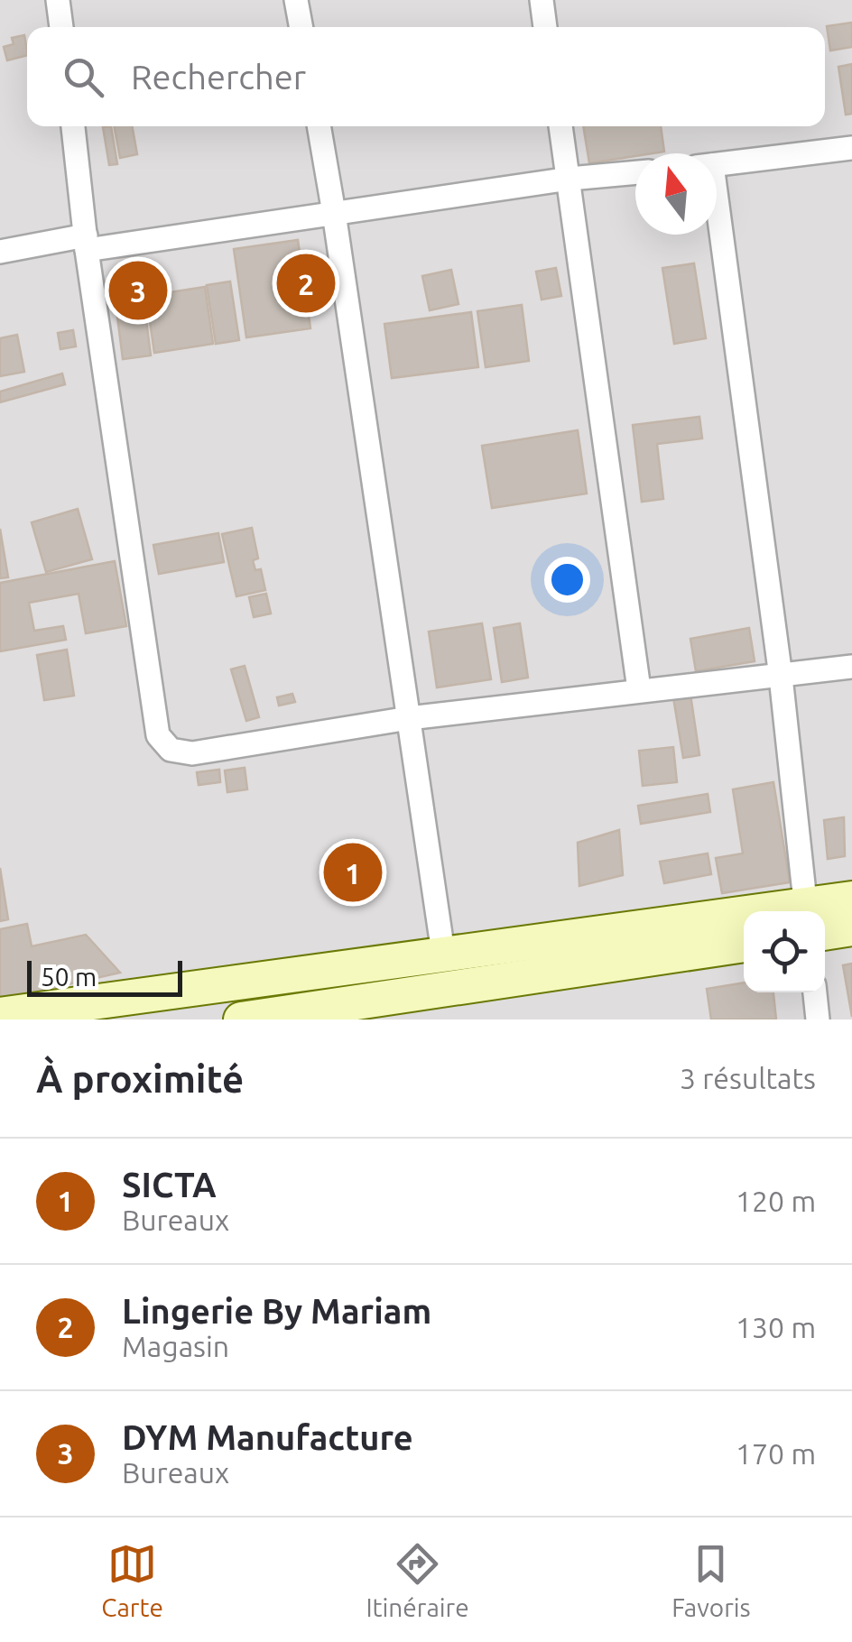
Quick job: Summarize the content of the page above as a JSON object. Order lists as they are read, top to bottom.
{
  "scale_bar": "50 m",
  "north": "top",
  "page": {
    "search": "Rechercher",
    "pins": ["2", "3", "1"],
    "scale": "50 m",
    "heading": ["À proximité", "3 résultats"],
    "list": [
      {
        "mark": "1",
        "name": "SICTA",
        "note": "Bureaux",
        "value": "120 m"
      },
      {
        "mark": "2",
        "name": "Lingerie By Mariam",
        "note": "Magasin",
        "value": "130 m"
      },
      {
        "mark": "3",
        "name": "DYM Manufacture",
        "note": "Bureaux",
        "value": "170 m"
      }
    ],
    "nav": ["Carte", "Itinéraire", "Favoris"]
  }
}
